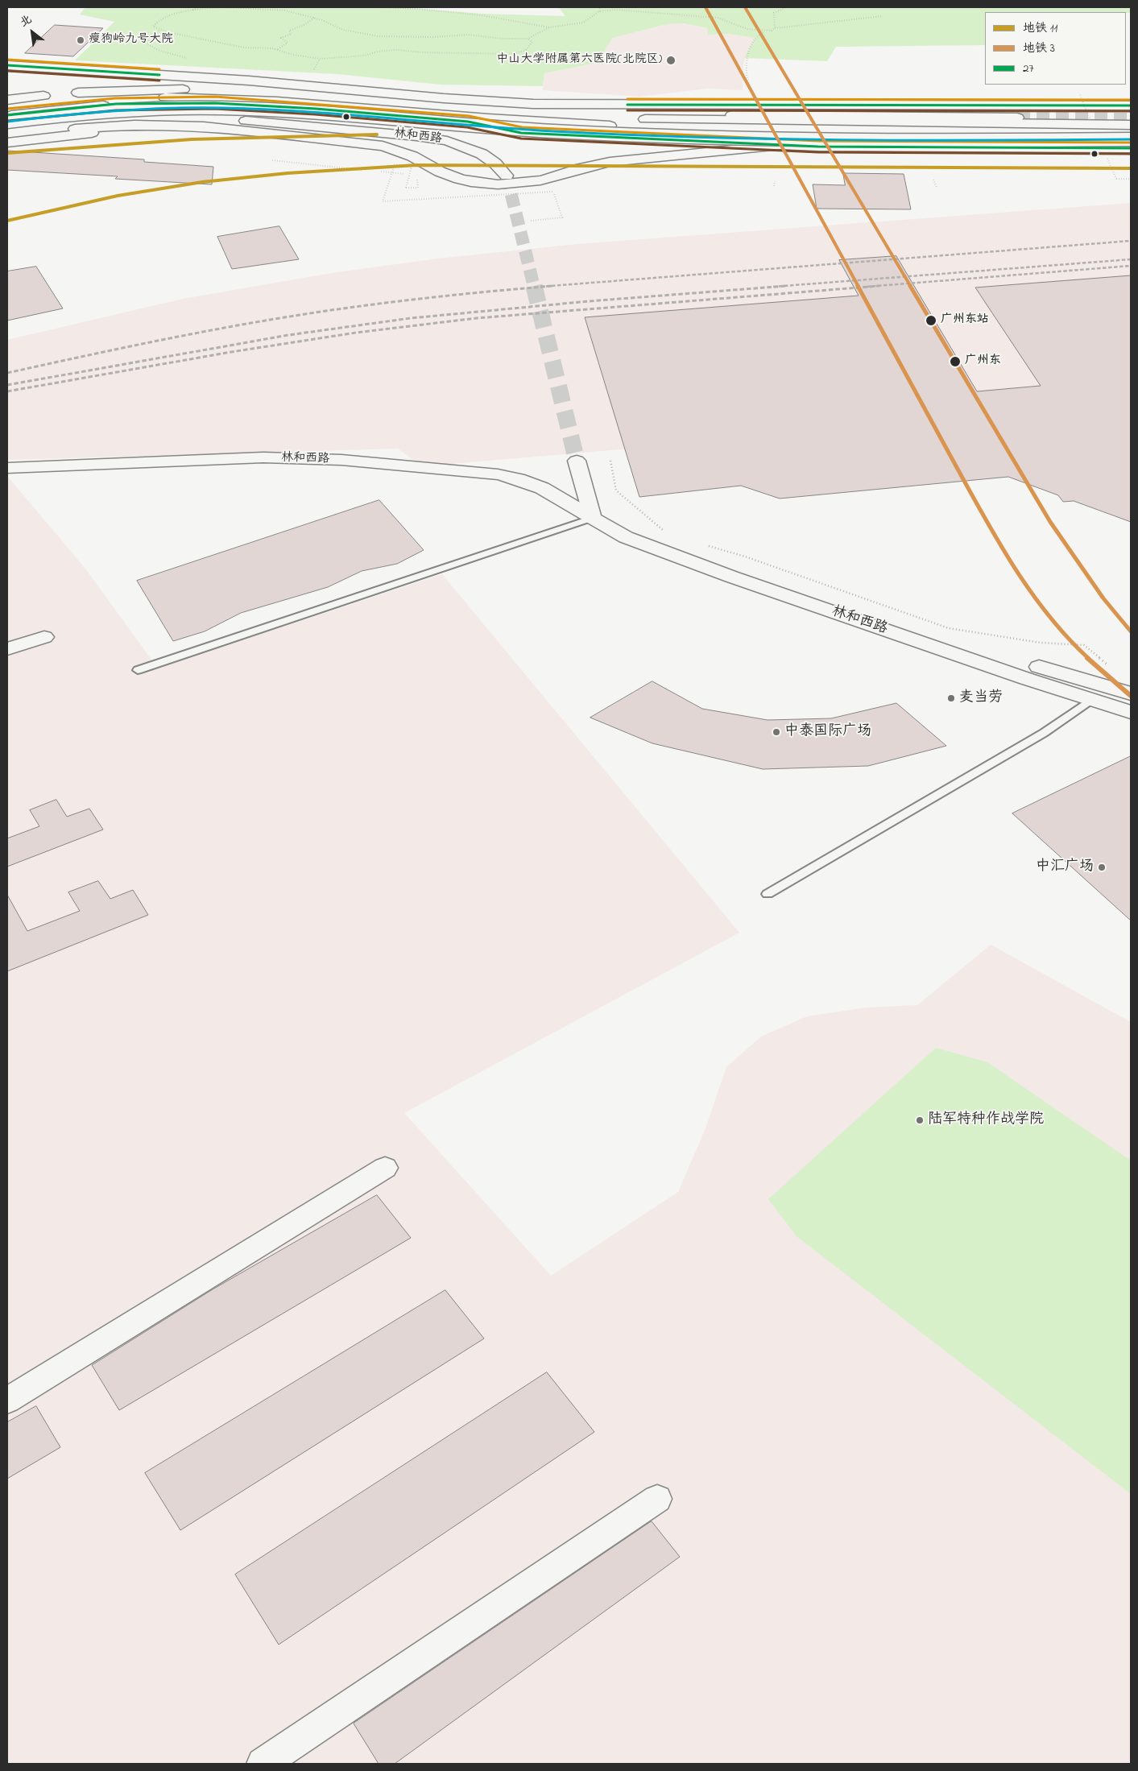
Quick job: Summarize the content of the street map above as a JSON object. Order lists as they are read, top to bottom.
{
  "streets": {
    "main road": ["林和西路"]
  },
  "places": [
    "瘦狗岭九号大院",
    "中山大学附属第六医院(北院区)",
    "广州东站",
    "广州东",
    "麦当劳",
    "中泰国际广场",
    "中汇广场",
    "陆军特种作战学院"
  ],
  "lines": ["metro line 3", "transit line 27", "metro line 11"],
  "legend": ["地铁 11", "地铁 3", "27"],
  "north": "top left"
}
